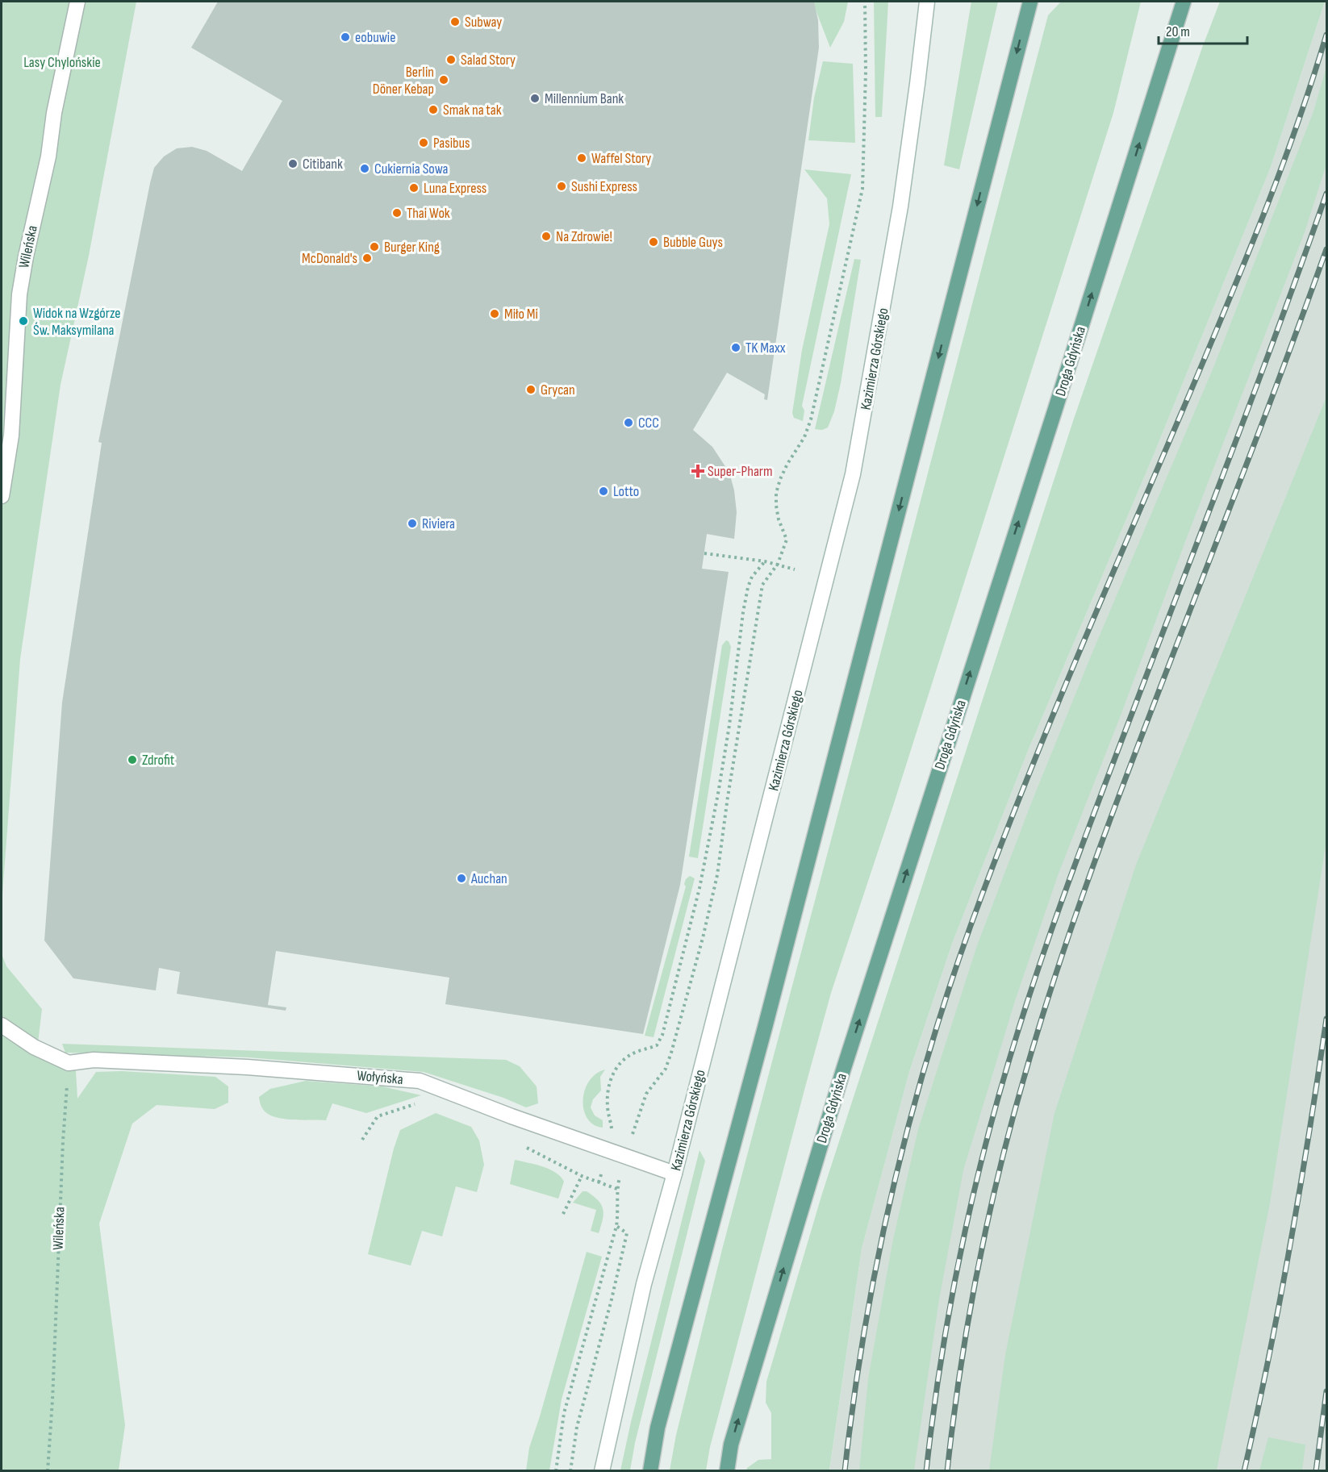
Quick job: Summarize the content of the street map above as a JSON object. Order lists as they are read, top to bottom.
{
  "streets": {
    "main road": ["Droga Gdyńska"],
    "street": ["Wileńska", "Kazimierza Górskiego", "Wołyńska"]
  },
  "crossings": [
    ["Wileńska", "Wołyńska"],
    ["Kazimierza Górskiego", "Wołyńska"]
  ],
  "parks": ["Lasy Chylońskie"],
  "places": {
    "other": [
      "Subway",
      "eobuwie",
      "Salad Story",
      "Berlin Döner Kebap",
      "Millennium Bank",
      "Smak na tak",
      "Pasibus",
      "Waffel Story",
      "Citibank",
      "Cukiernia Sowa",
      "Sushi Express",
      "Luna Express",
      "Thai Wok",
      "Na Zdrowie!",
      "Bubble Guys",
      "Burger King",
      "McDonald's",
      "Miło Mi",
      "Widok na Wzgórze Św. Maksymilana",
      "TK Maxx",
      "Grycan",
      "CCC",
      "Lotto",
      "Riviera",
      "Zdrofit",
      "Auchan"
    ],
    "health": ["Super-Pharm"]
  },
  "scale_bar": "20 m"
}
